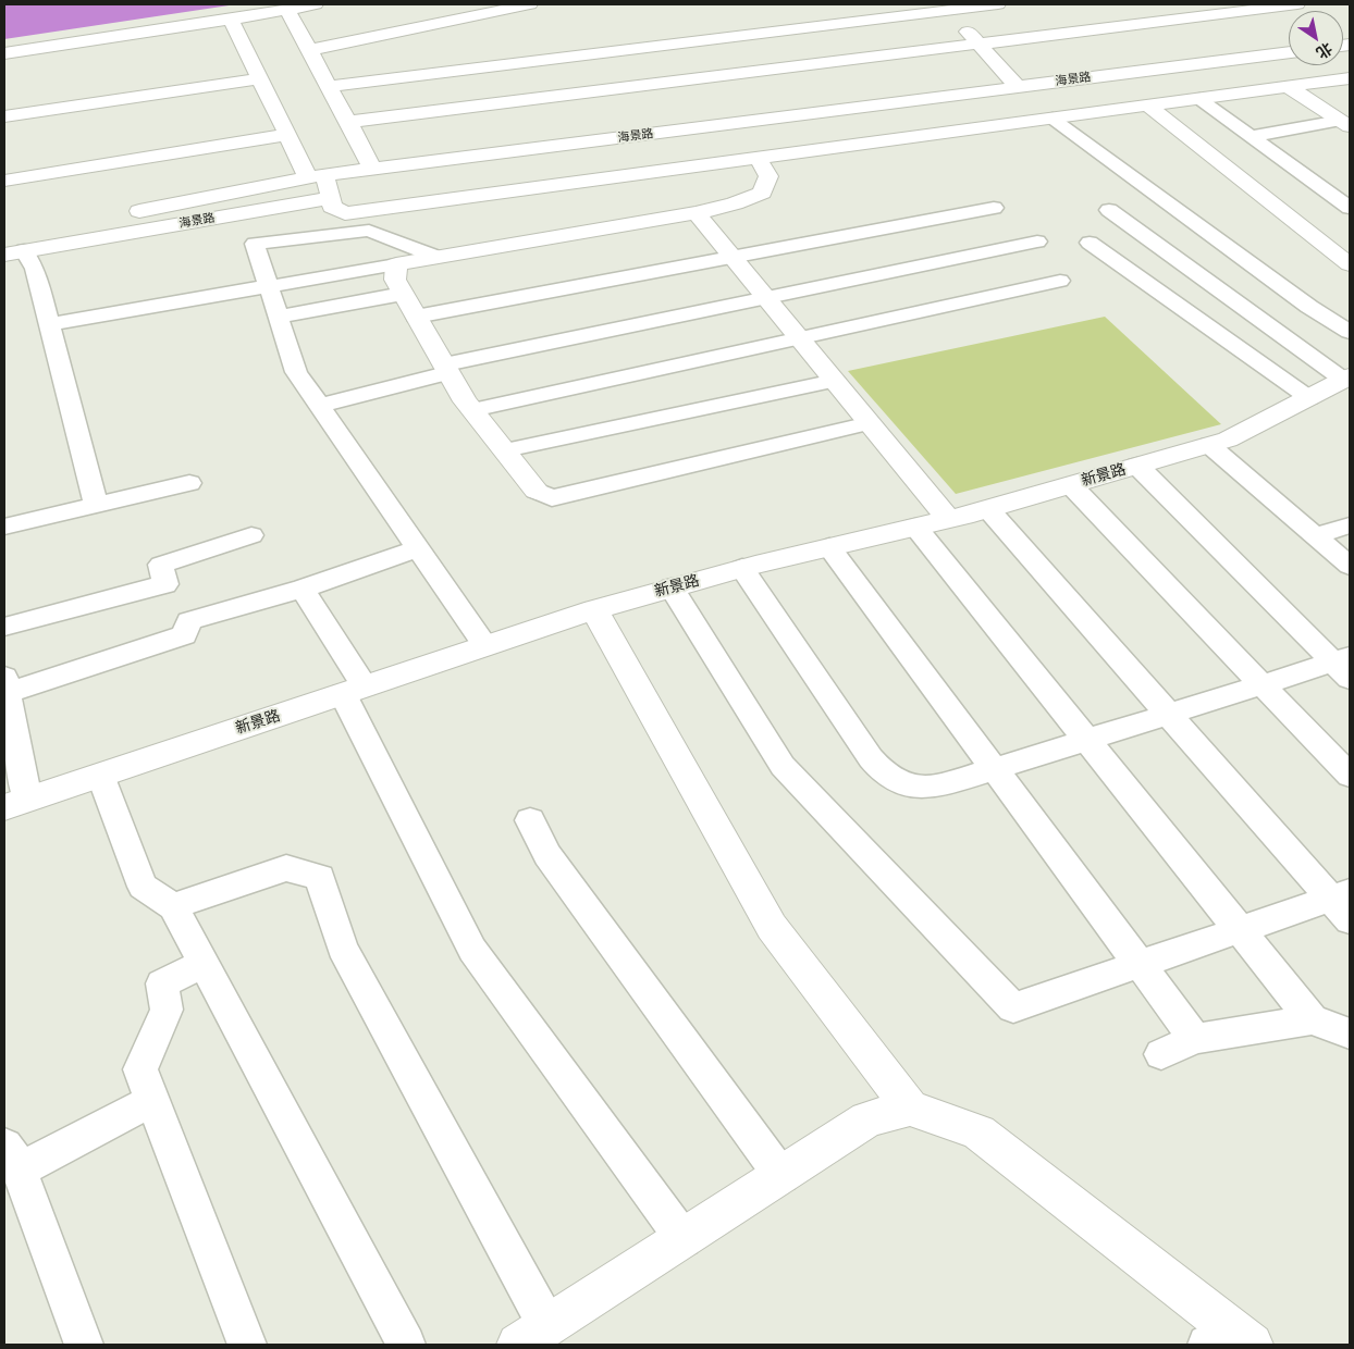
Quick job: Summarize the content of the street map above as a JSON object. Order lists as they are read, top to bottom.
{
  "streets": {
    "street": ["海景路", "新景路"]
  },
  "north": "bottom right"
}
